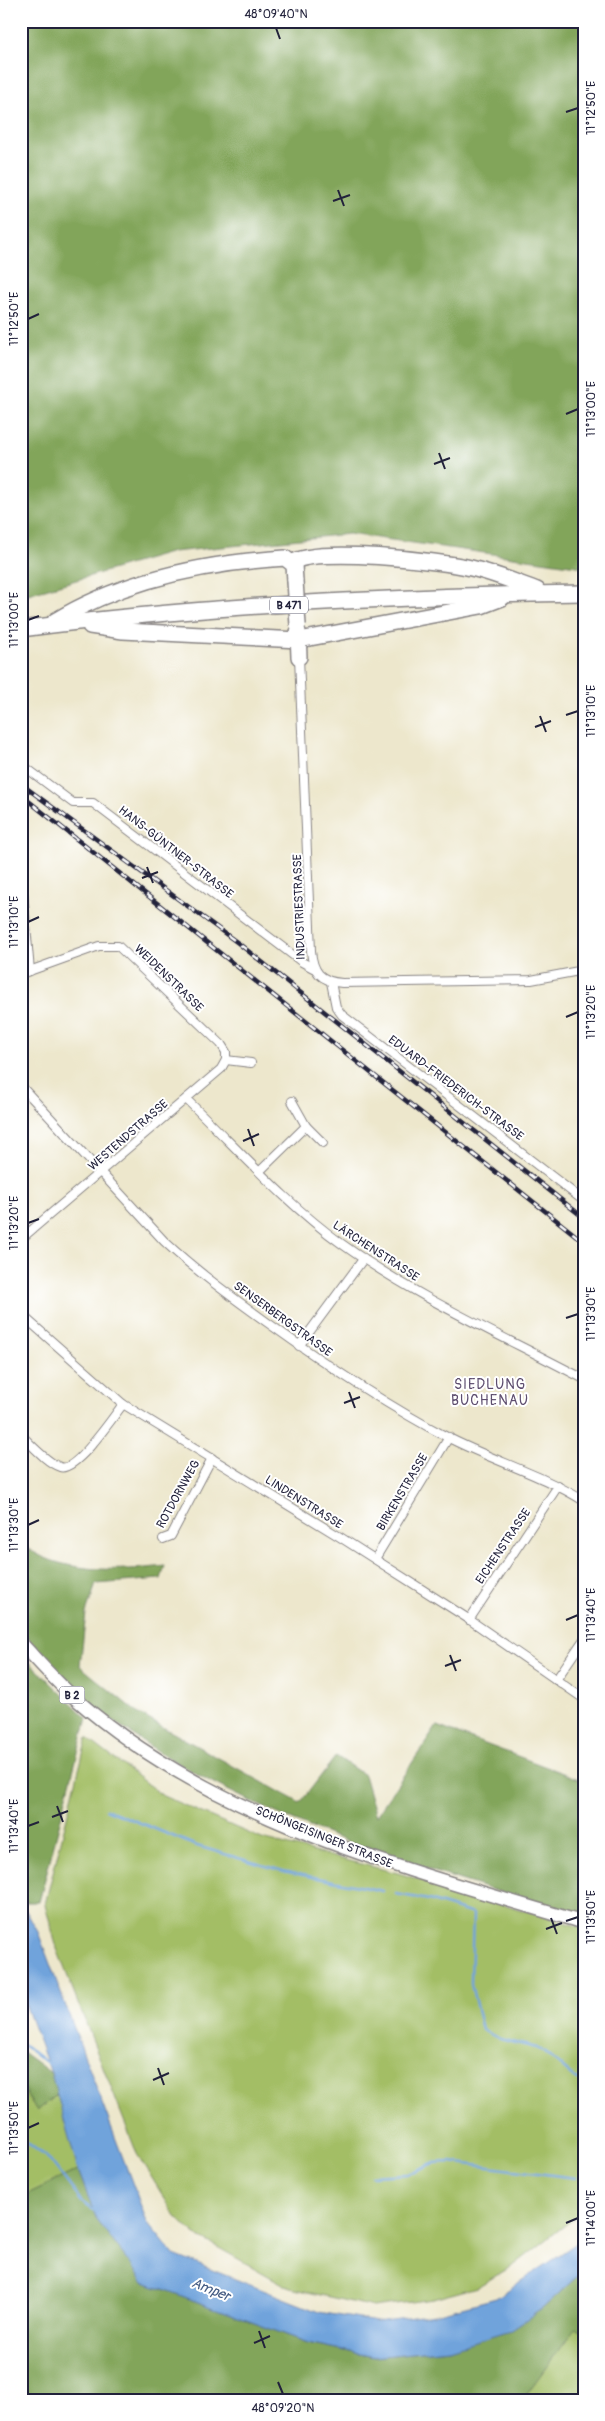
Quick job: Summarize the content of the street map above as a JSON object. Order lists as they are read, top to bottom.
{
  "streets": {
    "highway": ["B 471"],
    "main road": ["B 2", "SCHÖNGEISINGER STRASSE"],
    "street": [
      "HANS-GÜNTNER-STRASSE",
      "INDUSTRIESTRASSE",
      "WEIDENSTRASSE",
      "EDUARD-FRIEDERICH-STRASSE",
      "WESTENDSTRASSE",
      "LÄRCHENSTRASSE",
      "SENSERBERGSTRASSE",
      "BIRKENSTRASSE",
      "ROTDORNWEG",
      "LINDENSTRASSE",
      "EICHENSTRASSE"
    ]
  },
  "crossings": [
    ["HANS-GÜNTNER-STRASSE", "INDUSTRIESTRASSE"],
    ["INDUSTRIESTRASSE", "EDUARD-FRIEDERICH-STRASSE"],
    ["WEIDENSTRASSE", "WESTENDSTRASSE"],
    ["WESTENDSTRASSE", "LÄRCHENSTRASSE"],
    ["WESTENDSTRASSE", "SENSERBERGSTRASSE"],
    ["SENSERBERGSTRASSE", "BIRKENSTRASSE"],
    ["SENSERBERGSTRASSE", "EICHENSTRASSE"],
    ["BIRKENSTRASSE", "LINDENSTRASSE"],
    ["ROTDORNWEG", "LINDENSTRASSE"],
    ["LINDENSTRASSE", "EICHENSTRASSE"]
  ],
  "districts": ["SIEDLUNG BUCHENAU"],
  "water": ["Amper"],
  "coordinates": [
    "48°09'40\"N",
    "11°12'50\"E",
    "11°13'00\"E",
    "11°13'10\"E",
    "11°13'20\"E",
    "11°13'30\"E",
    "11°13'40\"E",
    "11°13'50\"E",
    "11°14'00\"E",
    "48°09'20\"N"
  ]
}
